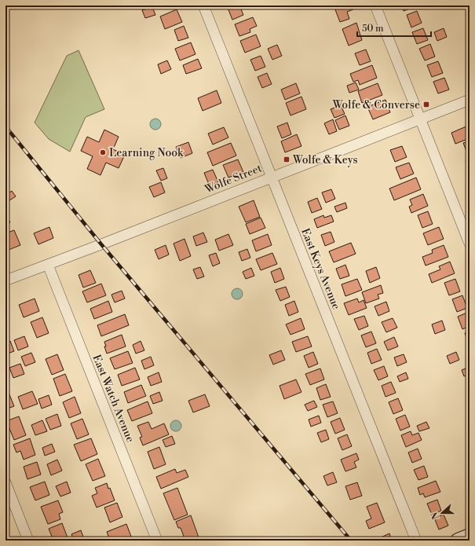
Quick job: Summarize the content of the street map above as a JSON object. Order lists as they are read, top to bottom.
{
  "streets": {
    "street": ["Wolfe Street", "East Keys Avenue", "East Watch Avenue"]
  },
  "crossings": [
    ["Wolfe Street", "East Keys Avenue"],
    ["Wolfe Street", "East Watch Avenue"]
  ],
  "places": {
    "transit": ["Wolfe & Converse", "Wolfe & Keys"],
    "other": ["Learning Nook"]
  },
  "scale_bar": "50 m",
  "north": "left"
}
